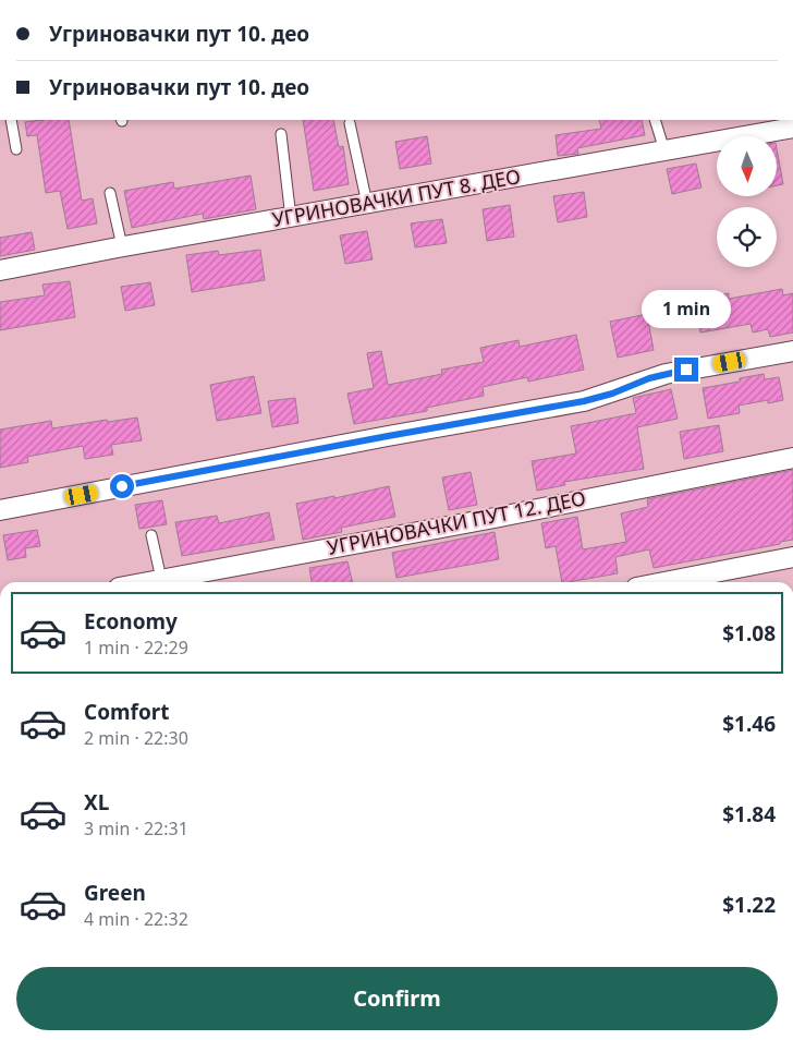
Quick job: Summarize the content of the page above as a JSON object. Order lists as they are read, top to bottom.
{
  "streets": {
    "street": ["УГРИНОВАЧКИ ПУТ 8. ДЕО", "УГРИНОВАЧКИ ПУТ 12. ДЕО"]
  },
  "north": "bottom",
  "page": {
    "banner": ["Угриновачки пут 10. део", "Угриновачки пут 10. део"],
    "bubble": "1 min",
    "list": [
      {
        "name": "Economy",
        "note": "1 min · 22:29",
        "value": "$1.08"
      },
      {
        "name": "Comfort",
        "note": "2 min · 22:30",
        "value": "$1.46"
      },
      {
        "name": "XL",
        "note": "3 min · 22:31",
        "value": "$1.84"
      },
      {
        "name": "Green",
        "note": "4 min · 22:32",
        "value": "$1.22"
      }
    ],
    "buttons": "Confirm"
  }
}
